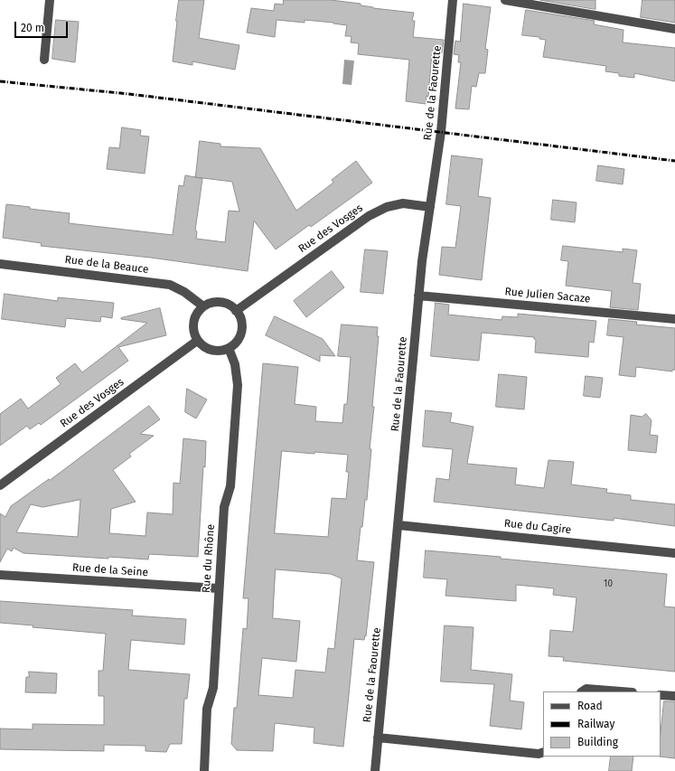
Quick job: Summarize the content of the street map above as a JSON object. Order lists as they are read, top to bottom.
{
  "streets": {
    "street": [
      "Rue de la Faourette",
      "Rue des Vosges",
      "Rue de la Beauce",
      "Rue Julien Sacaze",
      "Rue du Cagire",
      "Rue du Rhône",
      "Rue de la Seine"
    ]
  },
  "crossings": [
    ["Rue de la Faourette", "Rue des Vosges"],
    ["Rue de la Faourette", "Rue Julien Sacaze"],
    ["Rue de la Faourette", "Rue du Cagire"],
    ["Rue des Vosges", "Rue de la Beauce"],
    ["Rue des Vosges", "Rue du Rhône"],
    ["Rue de la Beauce", "Rue du Rhône"],
    ["Rue du Rhône", "Rue de la Seine"]
  ],
  "house_numbers": ["10"],
  "legend": ["Road", "Railway", "Building"],
  "scale_bar": "20 m"
}
